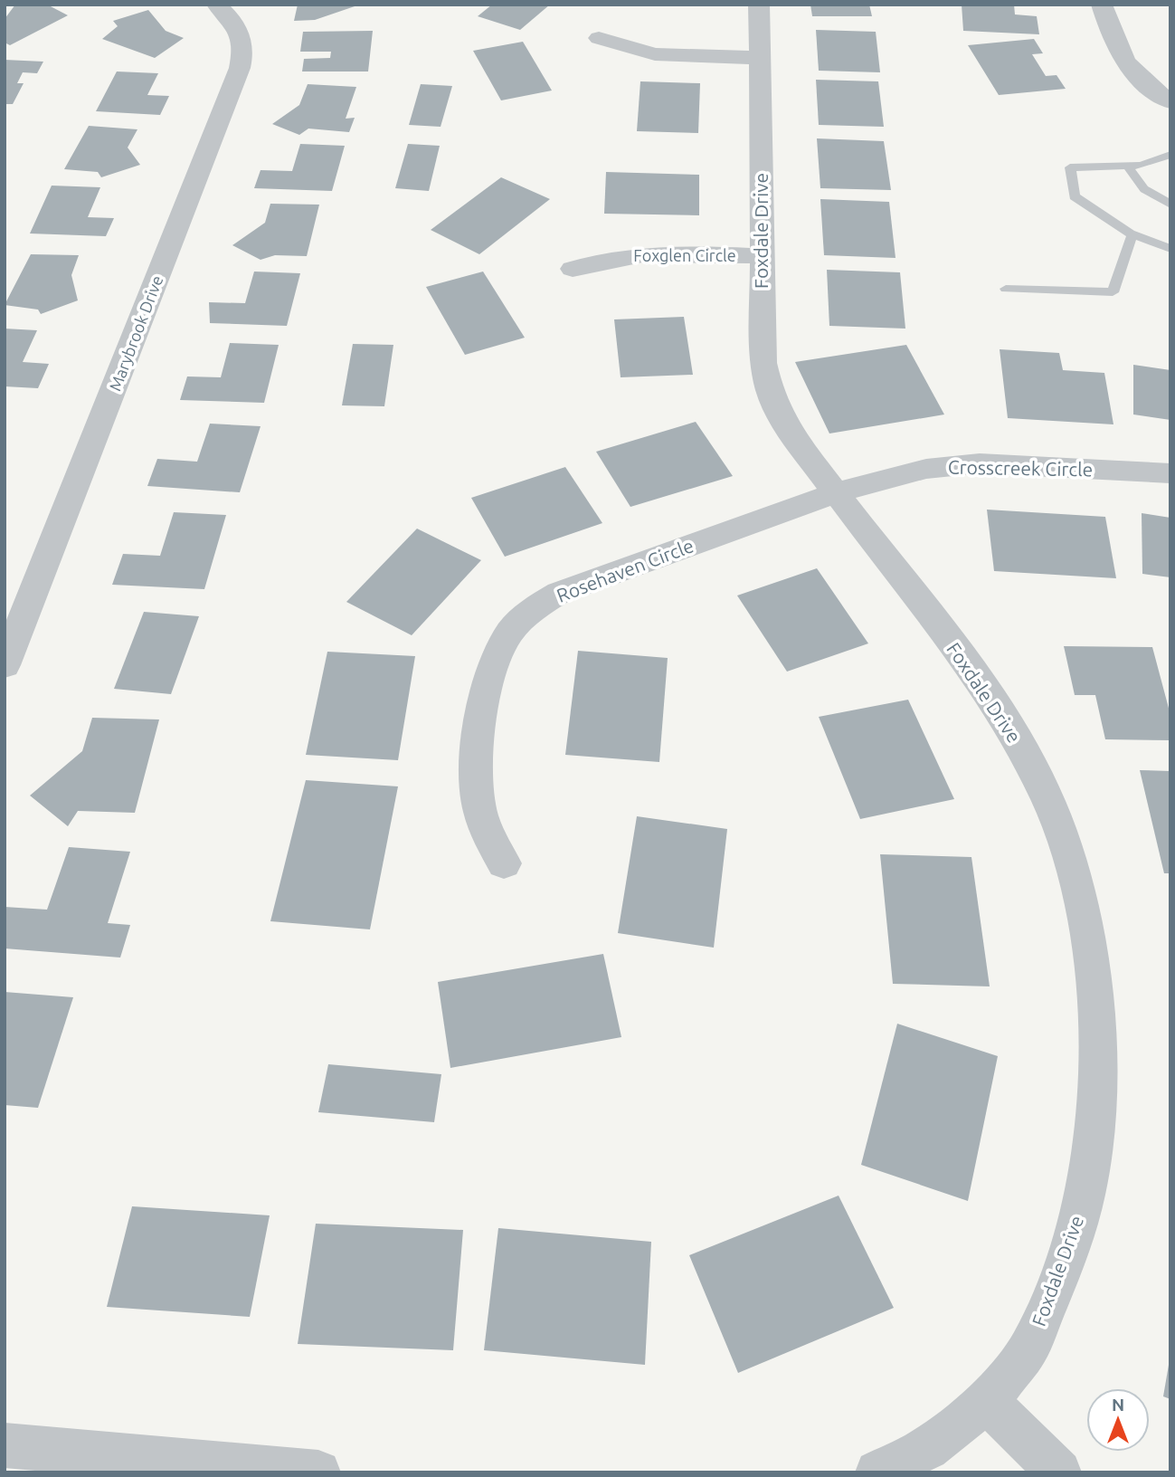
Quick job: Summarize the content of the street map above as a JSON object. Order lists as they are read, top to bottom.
{
  "streets": {
    "street": [
      "Foxdale Drive",
      "Foxglen Circle",
      "Marybrook Drive",
      "Crosscreek Circle",
      "Rosehaven Circle"
    ]
  },
  "crossings": [
    ["Foxdale Drive", "Foxglen Circle"],
    ["Foxdale Drive", "Crosscreek Circle"],
    ["Foxdale Drive", "Rosehaven Circle"],
    ["Crosscreek Circle", "Rosehaven Circle"]
  ],
  "north": "top"
}
